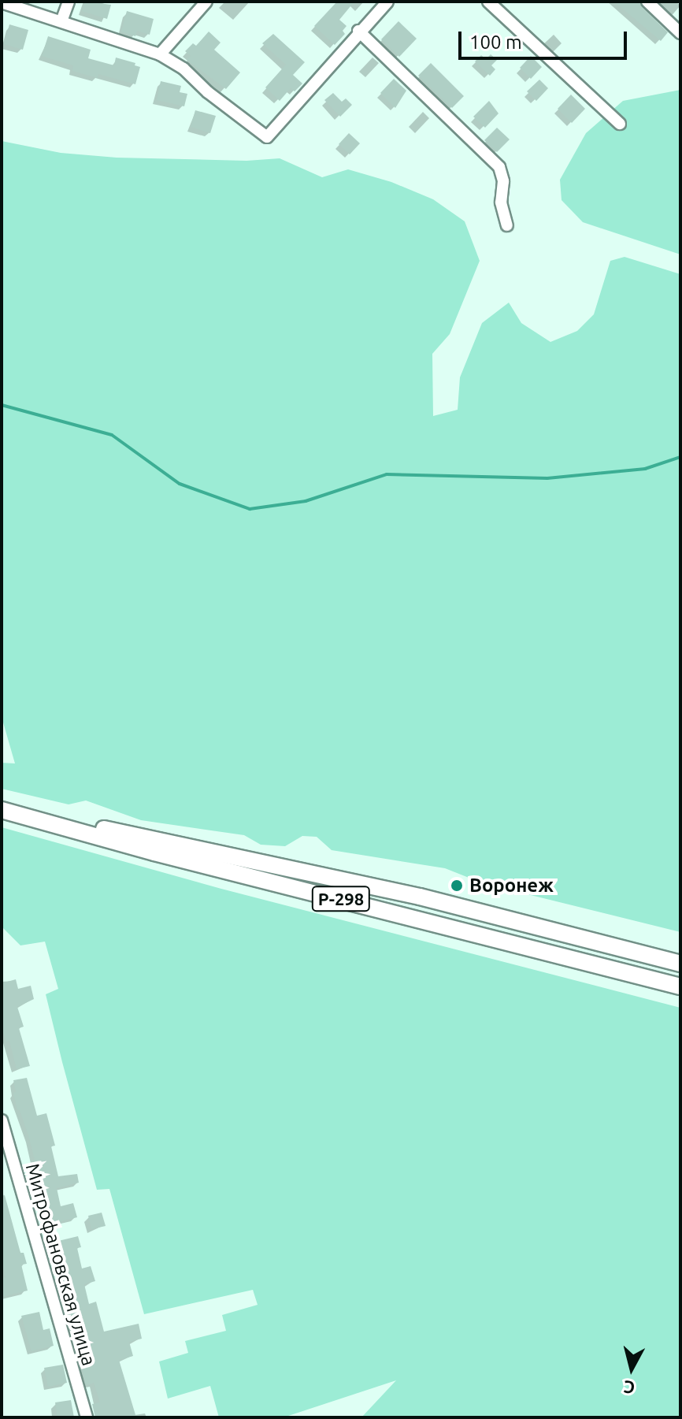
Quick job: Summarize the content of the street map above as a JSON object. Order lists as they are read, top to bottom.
{
  "streets": {
    "highway": ["Р-298"],
    "street": ["Митрофановская улица"]
  },
  "places": ["Воронеж"],
  "scale_bar": "100 m",
  "north": "bottom"
}
